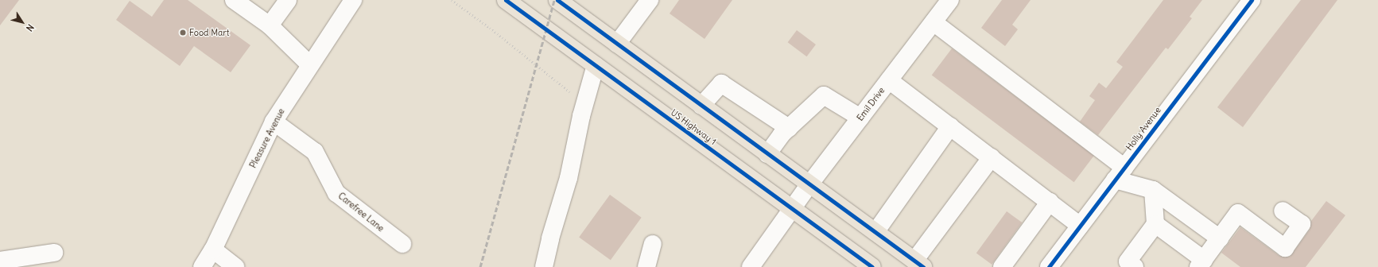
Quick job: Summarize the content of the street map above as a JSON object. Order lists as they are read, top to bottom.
{
  "streets": {
    "main road": ["US Highway 1"],
    "street": [
      "Emil Drive",
      "Holly Avenue",
      "Pleasure Avenue",
      "Carefree Lane"
    ]
  },
  "crossings": [
    ["Emil Drive", "US Highway 1"],
    ["Pleasure Avenue", "Carefree Lane"]
  ],
  "places": ["Food Mart"],
  "north": "bottom right"
}
